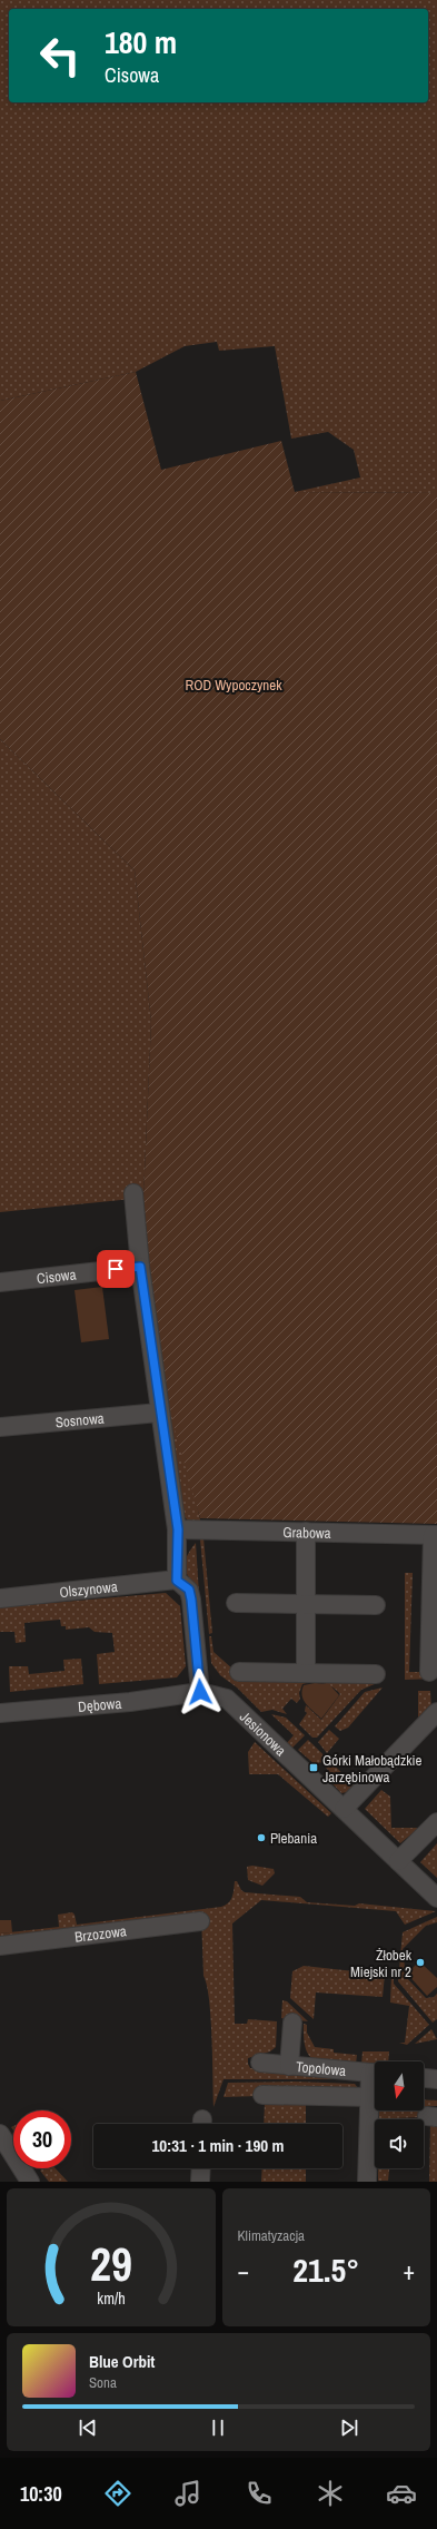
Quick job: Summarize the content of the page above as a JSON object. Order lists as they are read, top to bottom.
{
  "streets": {
    "street": [
      "Cisowa",
      "Sosnowa",
      "Grabowa",
      "Olszynowa",
      "Dębowa",
      "Jesionowa",
      "Brzozowa",
      "Topolowa"
    ]
  },
  "crossings": [
    ["Dębowa", "Jesionowa"]
  ],
  "parks": ["ROD Wypoczynek"],
  "places": {
    "transit": ["Górki Małobądzkie Jarzębinowa"],
    "other": ["Plebania", "Żłobek Miejski nr 2"]
  },
  "north": "bottom",
  "page": {
    "turn": ["180 m", "Cisowa"],
    "limit": "30",
    "trip": "10:31 · 1 min · 190 m",
    "tile": "Klimatyzacja",
    "heat": ["−", "21.5°", "+"],
    "song": ["Blue Orbit", "Sona"],
    "tabs": "10:30",
    "gauge": ["29", "km/h"]
  }
}
